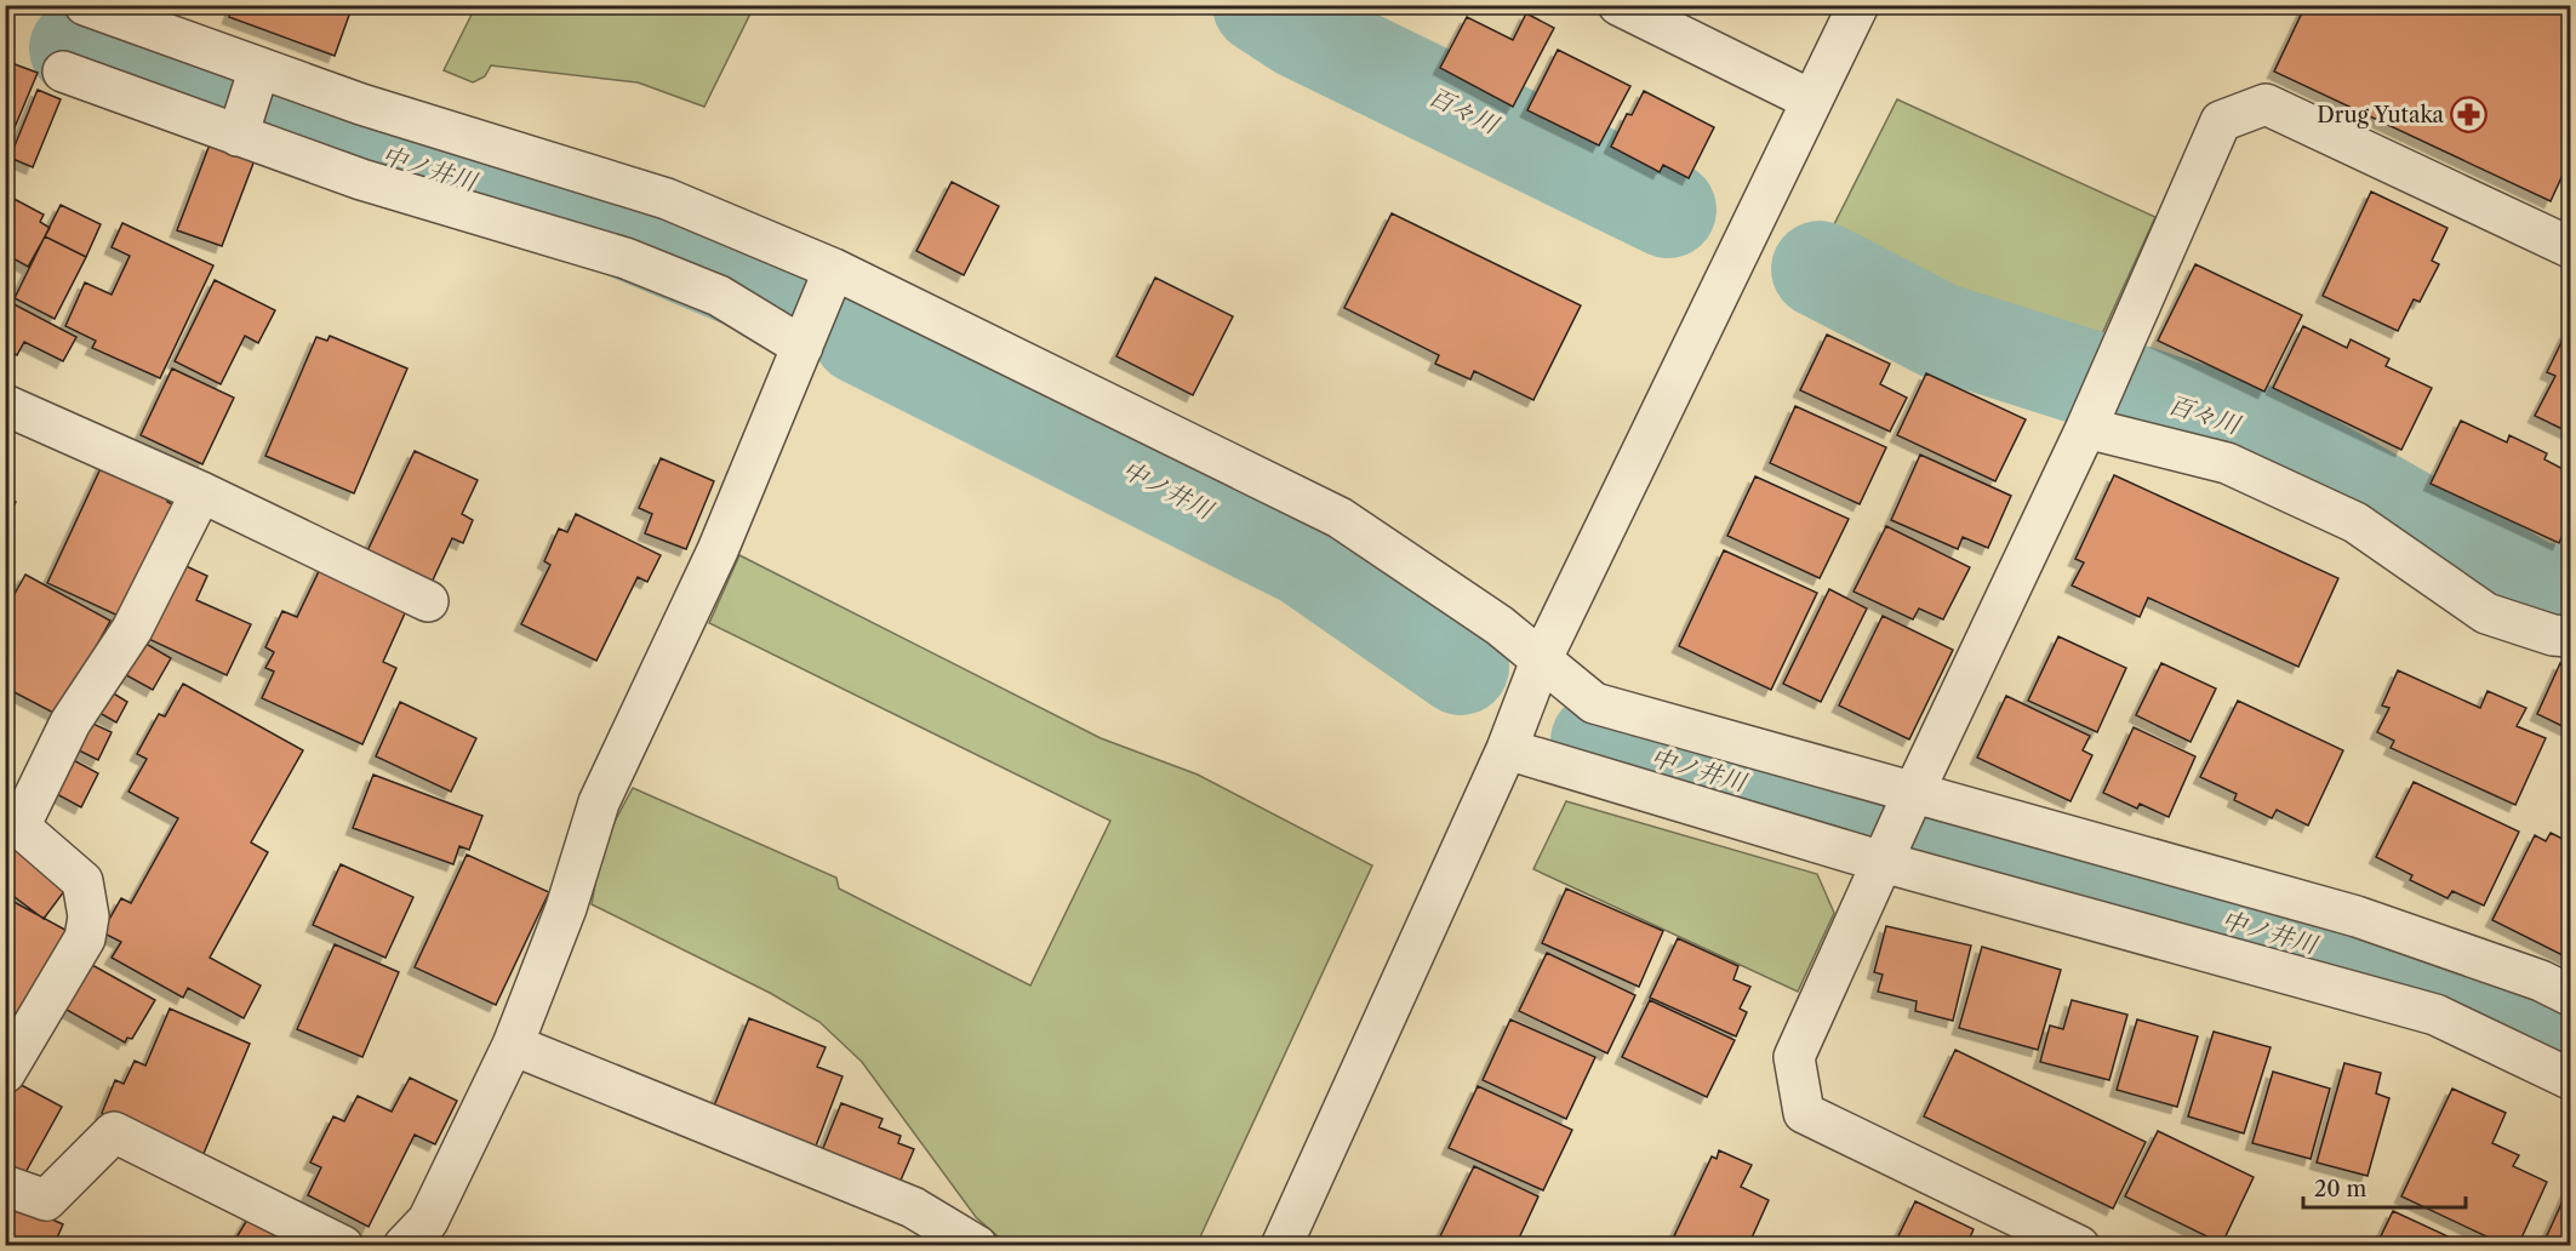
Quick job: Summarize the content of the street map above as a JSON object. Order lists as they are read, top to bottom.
{
  "water": ["百々川", "中ノ井川"],
  "places": {
    "pharmacy": ["Drug Yutaka"]
  },
  "scale_bar": "20 m"
}
